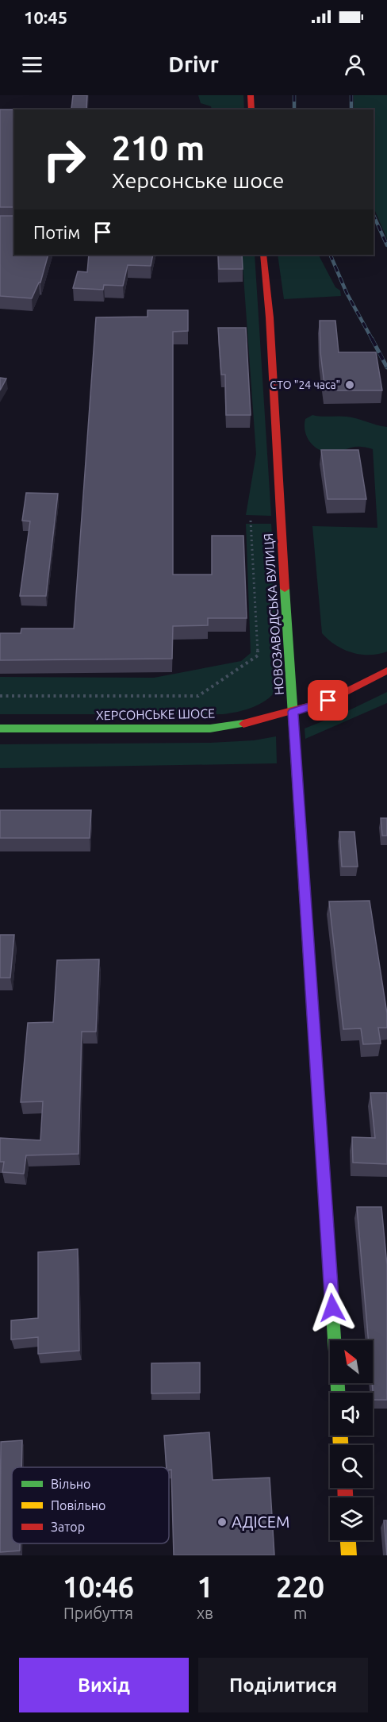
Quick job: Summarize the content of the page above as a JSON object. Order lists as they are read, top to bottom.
{
  "streets": {
    "street": ["НОВОЗАВОДСЬКА ВУЛИЦЯ", "ХЕРСОНСЬКЕ ШОСЕ"]
  },
  "crossings": [
    ["НОВОЗАВОДСЬКА ВУЛИЦЯ", "ХЕРСОНСЬКЕ ШОСЕ"]
  ],
  "places": ["СТО \"24 часа\"", "АДІСЕМ"],
  "legend": ["Вільно", "Повільно", "Затор"],
  "north": "top left",
  "page": {
    "status": "10:45",
    "header": "Drivr",
    "turn": ["210 m", "Херсонське шосе"],
    "then": "Потім",
    "eta": [
      "10:46",
      "Прибуття",
      "1",
      "хв",
      "220",
      "m"
    ],
    "buttons": ["Вихід", "Поділитися"]
  }
}
